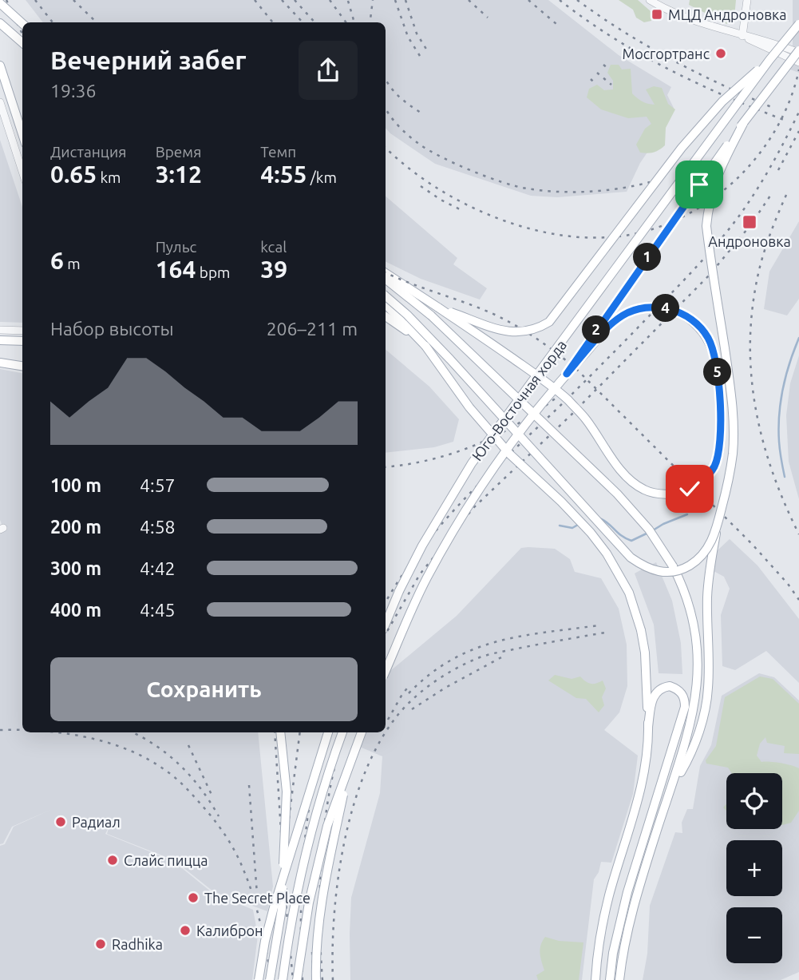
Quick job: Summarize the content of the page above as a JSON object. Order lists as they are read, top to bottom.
{
  "streets": {
    "main road": ["Юго-Восточная хорда"]
  },
  "places": {
    "transit": ["МЦД Андроновка", "Андроновка"],
    "other": [
      "Мосгортранс",
      "Радиал",
      "Слайс пицца",
      "The Secret Place",
      "Калиброн",
      "Radhika"
    ]
  },
  "page": {
    "heading": ["Вечерний забег", "19:36"],
    "stats": [
      ["Дистанция", "0.65 km"],
      ["Время", "3:12"],
      ["Темп", "4:55 /km"],
      ["6 m"],
      ["Пульс", "164 bpm"],
      ["kcal", "39"]
    ],
    "pins": [
      "1",
      "4",
      "2",
      "5"
    ],
    "chart": ["Набор высоты", "206–211 m"],
    "list": [
      {
        "name": "100 m",
        "note": "4:57"
      },
      {
        "name": "200 m",
        "note": "4:58"
      },
      {
        "name": "300 m",
        "note": "4:42"
      },
      {
        "name": "400 m",
        "note": "4:45"
      }
    ],
    "buttons": "Сохранить",
    "map_buttons": ["+", "−"]
  }
}
